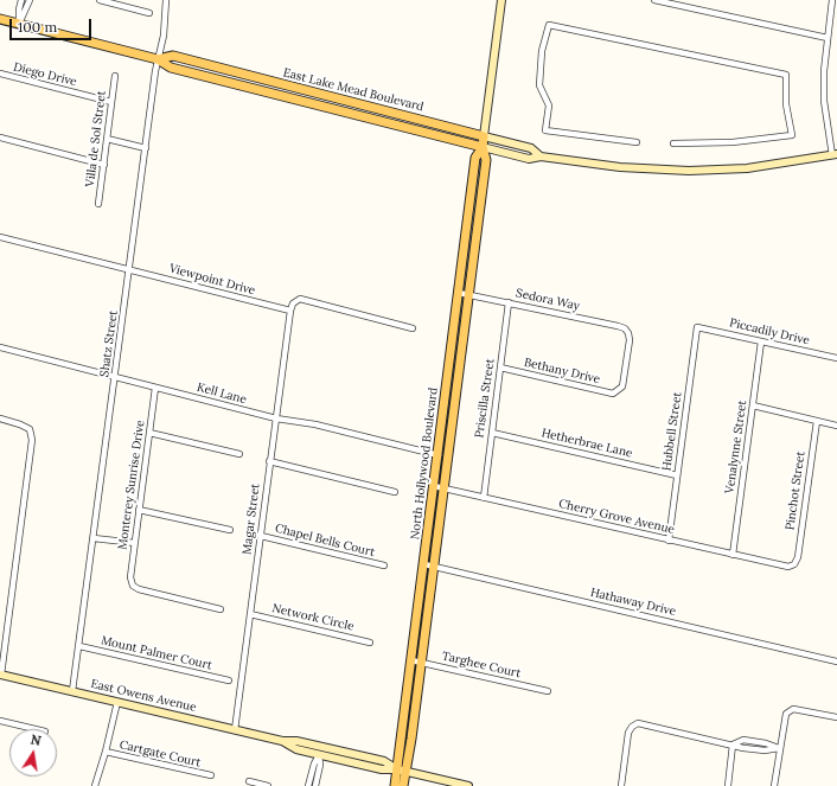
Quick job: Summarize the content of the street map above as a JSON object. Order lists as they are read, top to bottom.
{
  "streets": {
    "main road": ["East Lake Mead Boulevard", "North Hollywood Boulevard", "East Owens Avenue"],
    "street": [
      "Diego Drive",
      "Villa de Sol Street",
      "Viewpoint Drive",
      "Sedora Way",
      "Piccadily Drive",
      "Shatz Street",
      "Bethany Drive",
      "Kell Lane",
      "Priscilla Street",
      "Hubbell Street",
      "Hetherbrae Lane",
      "Venalynne Street",
      "Monterey Sunrise Drive",
      "Pinchot Street",
      "Cherry Grove Avenue",
      "Magar Street",
      "Chapel Bells Court",
      "Hathaway Drive",
      "Network Circle",
      "Mount Palmer Court",
      "Targhee Court",
      "Cartgate Court"
    ]
  },
  "crossings": [
    ["Diego Drive", "Villa de Sol Street"],
    ["East Lake Mead Boulevard", "Shatz Street"],
    ["East Lake Mead Boulevard", "North Hollywood Boulevard"],
    ["Viewpoint Drive", "Shatz Street"],
    ["Viewpoint Drive", "Magar Street"],
    ["Sedora Way", "Bethany Drive"],
    ["Sedora Way", "Priscilla Street"],
    ["Sedora Way", "North Hollywood Boulevard"],
    ["Piccadily Drive", "Hubbell Street"],
    ["Piccadily Drive", "Venalynne Street"],
    ["Shatz Street", "Kell Lane"],
    ["Shatz Street", "Mount Palmer Court"],
    ["Shatz Street", "East Owens Avenue"],
    ["Bethany Drive", "Priscilla Street"],
    ["Kell Lane", "North Hollywood Boulevard"],
    ["Kell Lane", "Monterey Sunrise Drive"],
    ["Kell Lane", "Magar Street"],
    ["Priscilla Street", "Hetherbrae Lane"],
    ["Priscilla Street", "Cherry Grove Avenue"],
    ["Hubbell Street", "Hetherbrae Lane"],
    ["Hubbell Street", "Cherry Grove Avenue"],
    ["Venalynne Street", "Cherry Grove Avenue"],
    ["North Hollywood Boulevard", "Cherry Grove Avenue"],
    ["North Hollywood Boulevard", "Hathaway Drive"],
    ["North Hollywood Boulevard", "Targhee Court"],
    ["North Hollywood Boulevard", "East Owens Avenue"],
    ["Pinchot Street", "Cherry Grove Avenue"],
    ["Magar Street", "Chapel Bells Court"],
    ["Magar Street", "Network Circle"],
    ["Magar Street", "East Owens Avenue"]
  ],
  "scale_bar": "100 m",
  "north": "top"
}
